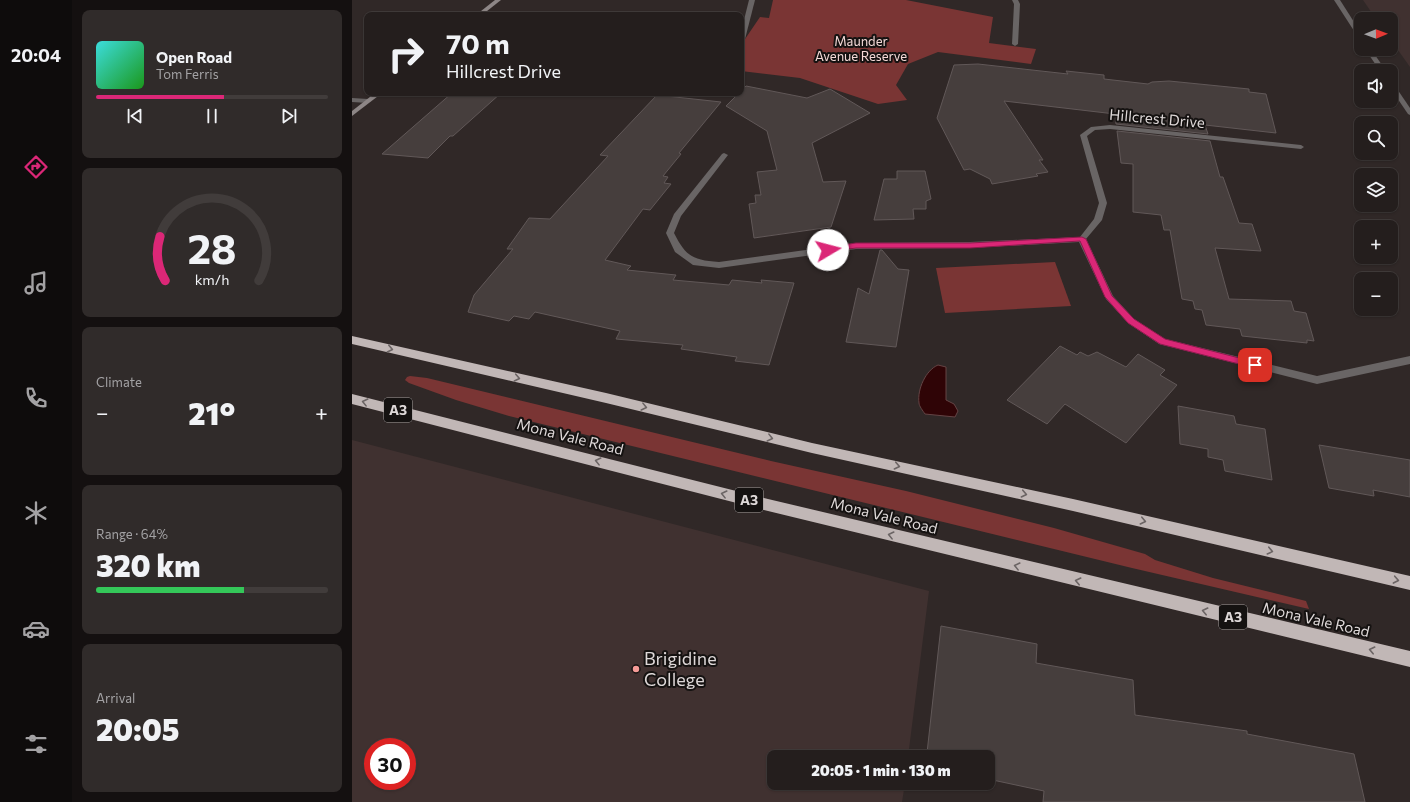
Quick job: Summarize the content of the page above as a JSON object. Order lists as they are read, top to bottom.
{
  "streets": {
    "highway": ["A3", "Mona Vale Road"],
    "street": ["Hillcrest Drive"]
  },
  "parks": ["Maunder Avenue Reserve"],
  "places": ["Brigidine College"],
  "north": "right",
  "page": {
    "tabs": "20:04",
    "map_buttons": ["+", "−"],
    "turn": ["70 m", "Hillcrest Drive"],
    "song": ["Open Road", "Tom Ferris"],
    "tile": [
      "Climate",
      ["Range · 64%", "320 km"],
      ["Arrival", "20:05"]
    ],
    "heat": ["−", "21°", "+"],
    "limit": "30",
    "trip": "20:05 · 1 min · 130 m",
    "gauge": ["28", "km/h"]
  }
}
